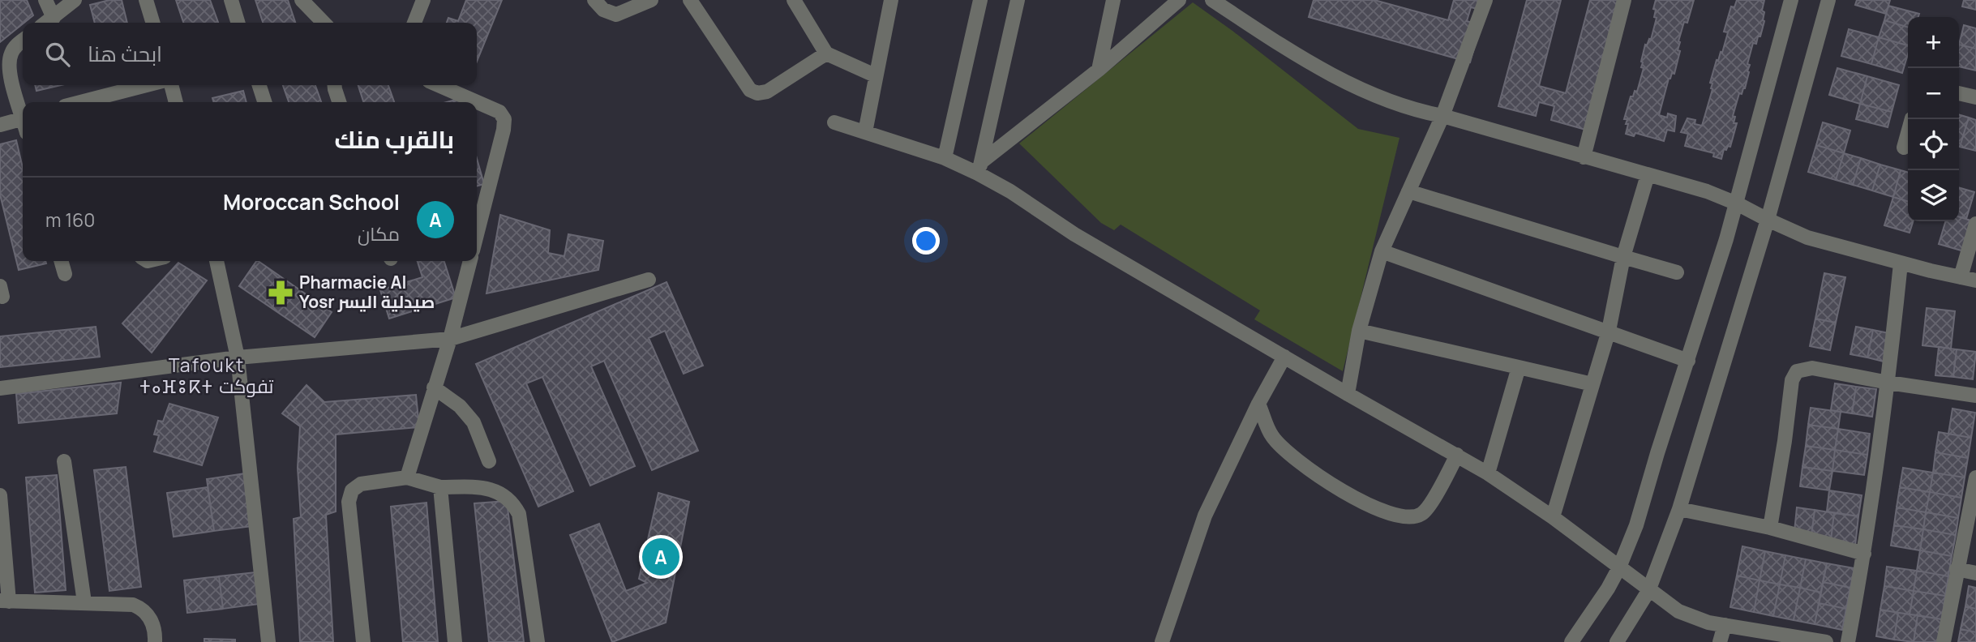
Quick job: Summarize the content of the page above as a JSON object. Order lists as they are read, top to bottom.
{
  "districts": ["Tafoukt ⵜⴰⴼⵓⴽⵜ تفوكت"],
  "places": {
    "pharmacy": ["Pharmacie Al Yosr صيدلية اليسر"]
  },
  "page": {
    "map_buttons": ["+", "−"],
    "search": "ابحث هنا",
    "heading": "بالقرب منك",
    "list": [
      {
        "mark": "A",
        "name": "Moroccan School",
        "note": "مكان",
        "value": "160 m"
      }
    ],
    "pins": "A"
  }
}
